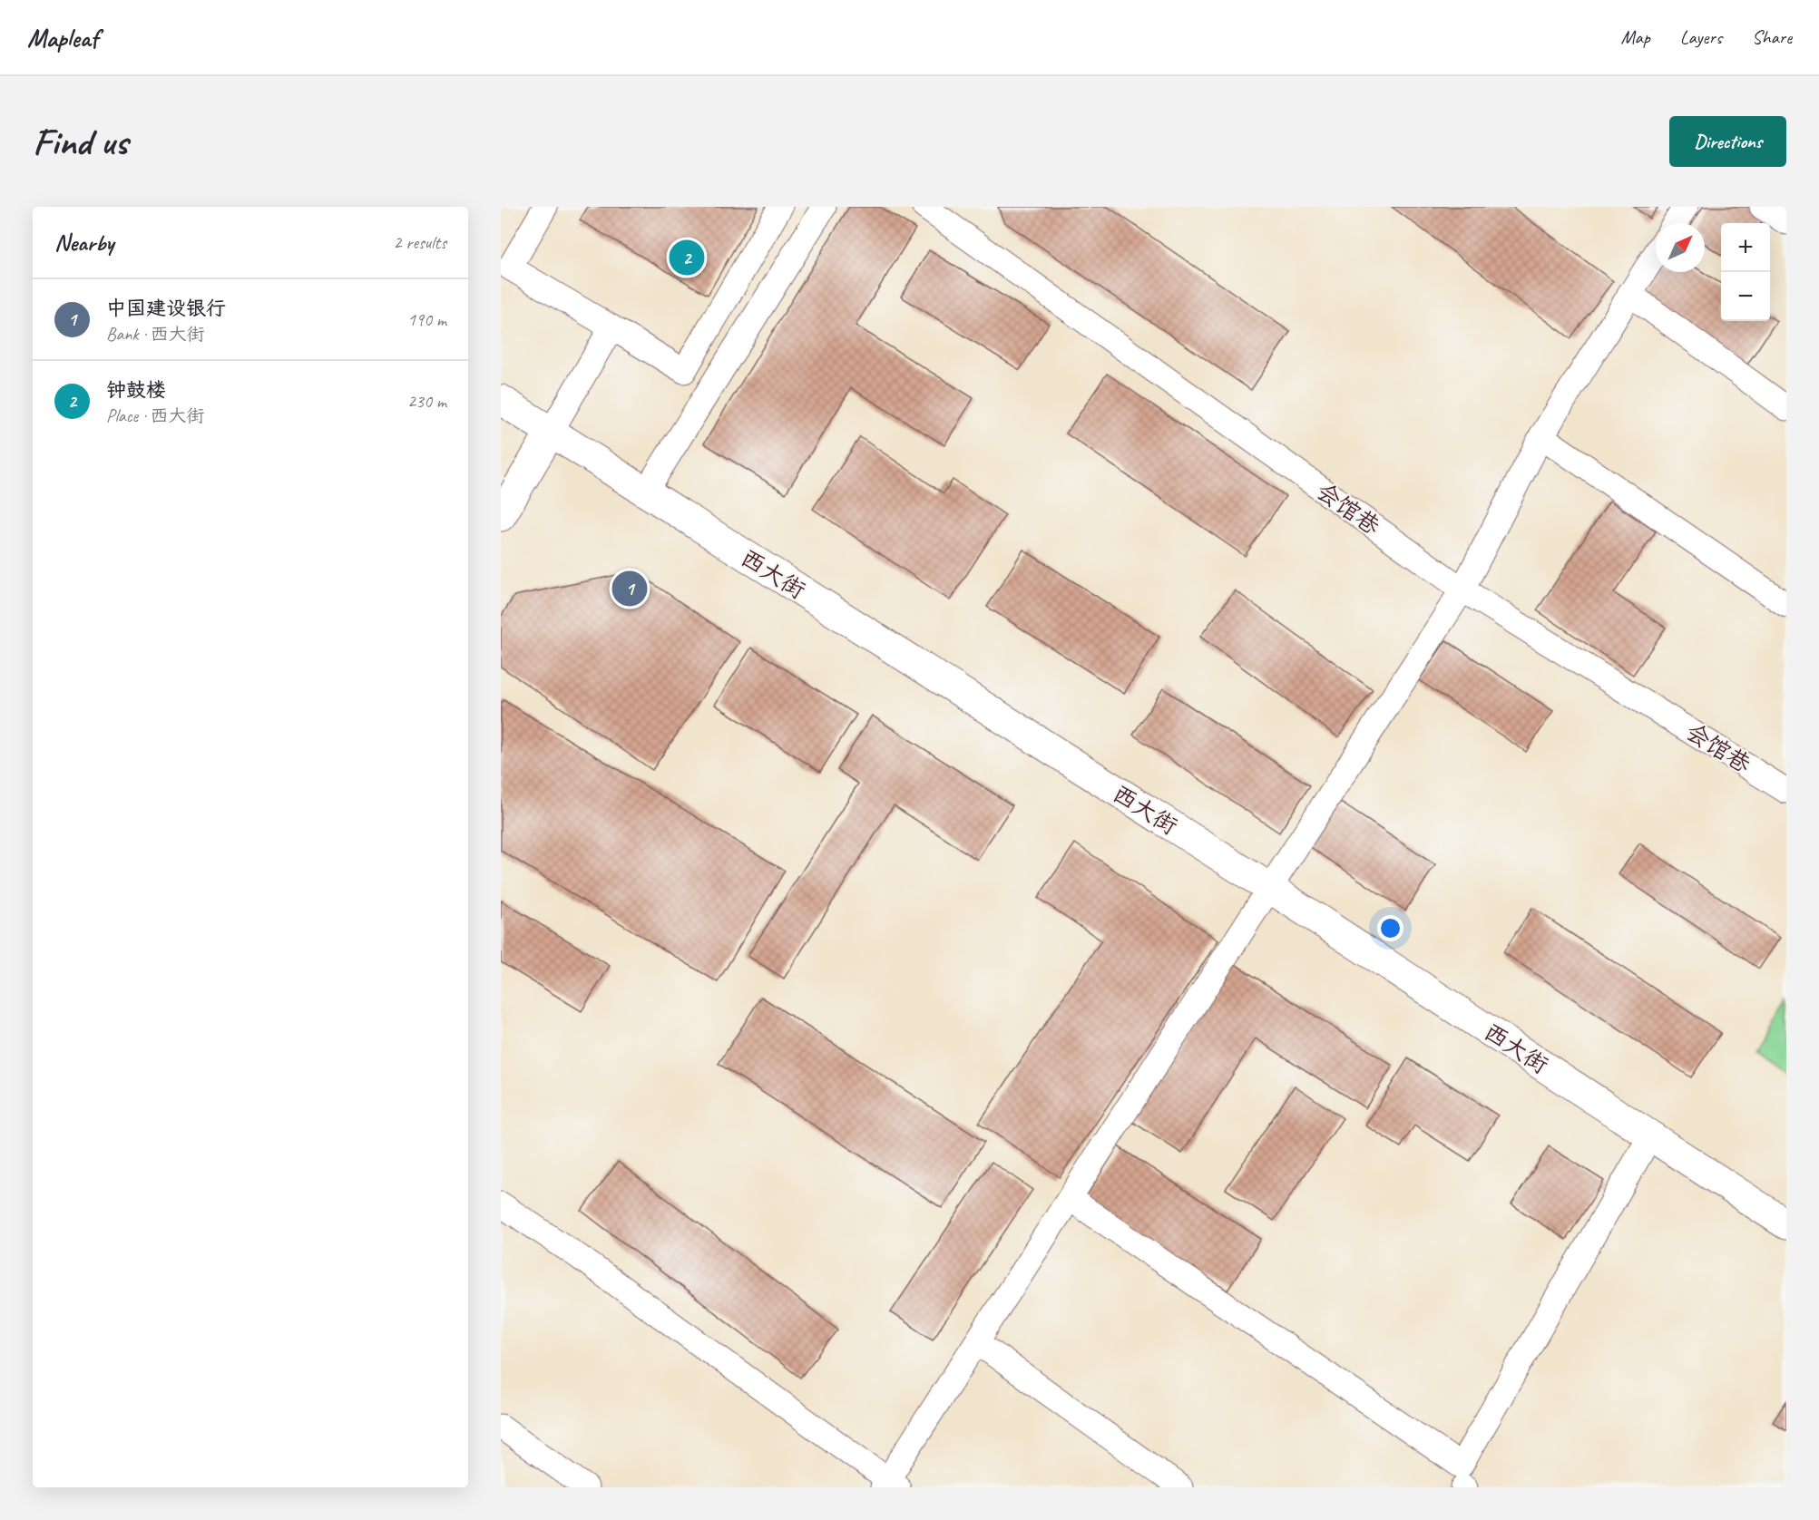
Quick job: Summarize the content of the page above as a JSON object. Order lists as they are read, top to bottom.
{
  "streets": {
    "main road": ["西大街"],
    "street": ["会馆巷"]
  },
  "north": "top right",
  "page": {
    "header": "Mapleaf",
    "nav": ["Map", "Layers", "Share"],
    "buttons": "Directions",
    "title": "Find us",
    "heading": ["Nearby", "2 results"],
    "map_buttons": ["+", "−"],
    "pins": ["2", "1"],
    "list": [
      {
        "mark": "1",
        "name": "中国建设银行",
        "note": "Bank · 西大街",
        "value": "190 m"
      },
      {
        "mark": "2",
        "name": "钟鼓楼",
        "note": "Place · 西大街",
        "value": "230 m"
      }
    ]
  }
}
